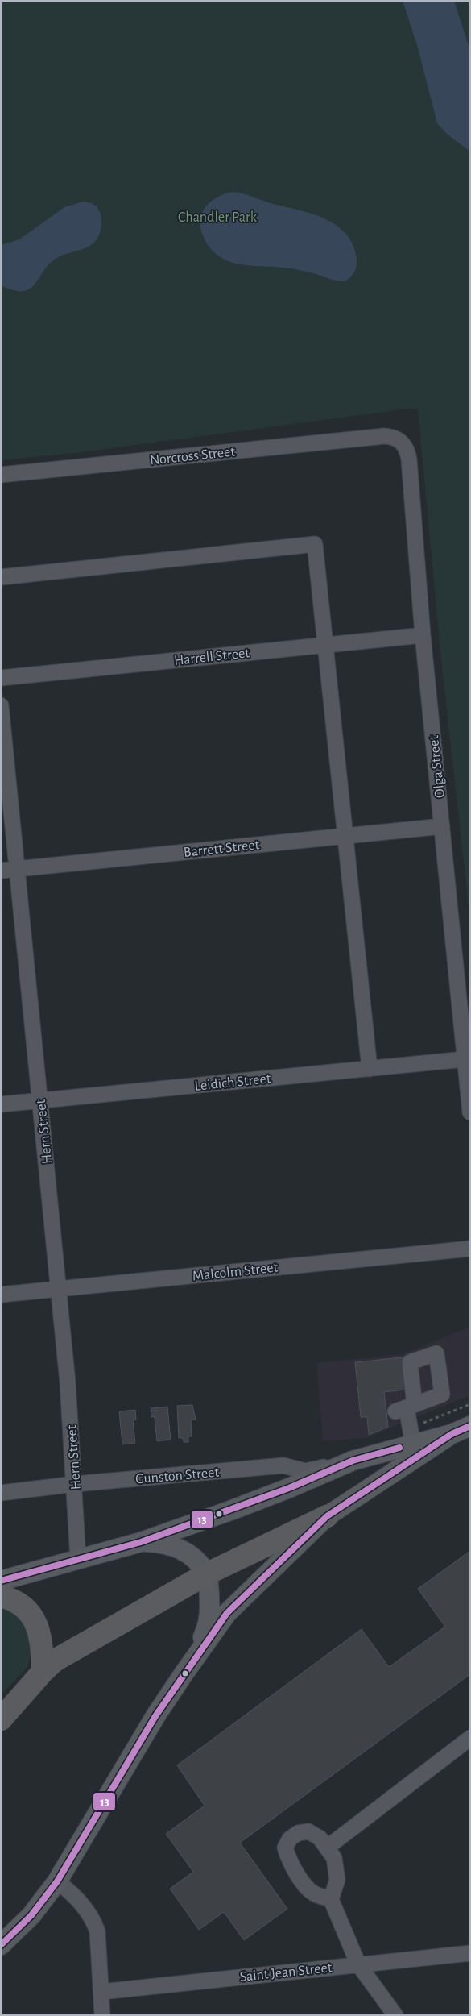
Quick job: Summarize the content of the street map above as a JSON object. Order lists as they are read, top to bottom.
{
  "streets": {
    "street": [
      "Norcross Street",
      "Harrell Street",
      "Olga Street",
      "Barrett Street",
      "Leidich Street",
      "Hern Street",
      "Malcolm Street",
      "Gunston Street",
      "Saint Jean Street"
    ]
  },
  "crossings": [
    ["Norcross Street", "Olga Street"],
    ["Harrell Street", "Olga Street"],
    ["Olga Street", "Barrett Street"],
    ["Olga Street", "Leidich Street"],
    ["Barrett Street", "Hern Street"],
    ["Leidich Street", "Hern Street"],
    ["Hern Street", "Malcolm Street"],
    ["Hern Street", "Gunston Street"]
  ],
  "parks": ["Chandler Park"],
  "lines": ["transit line 13"]
}
